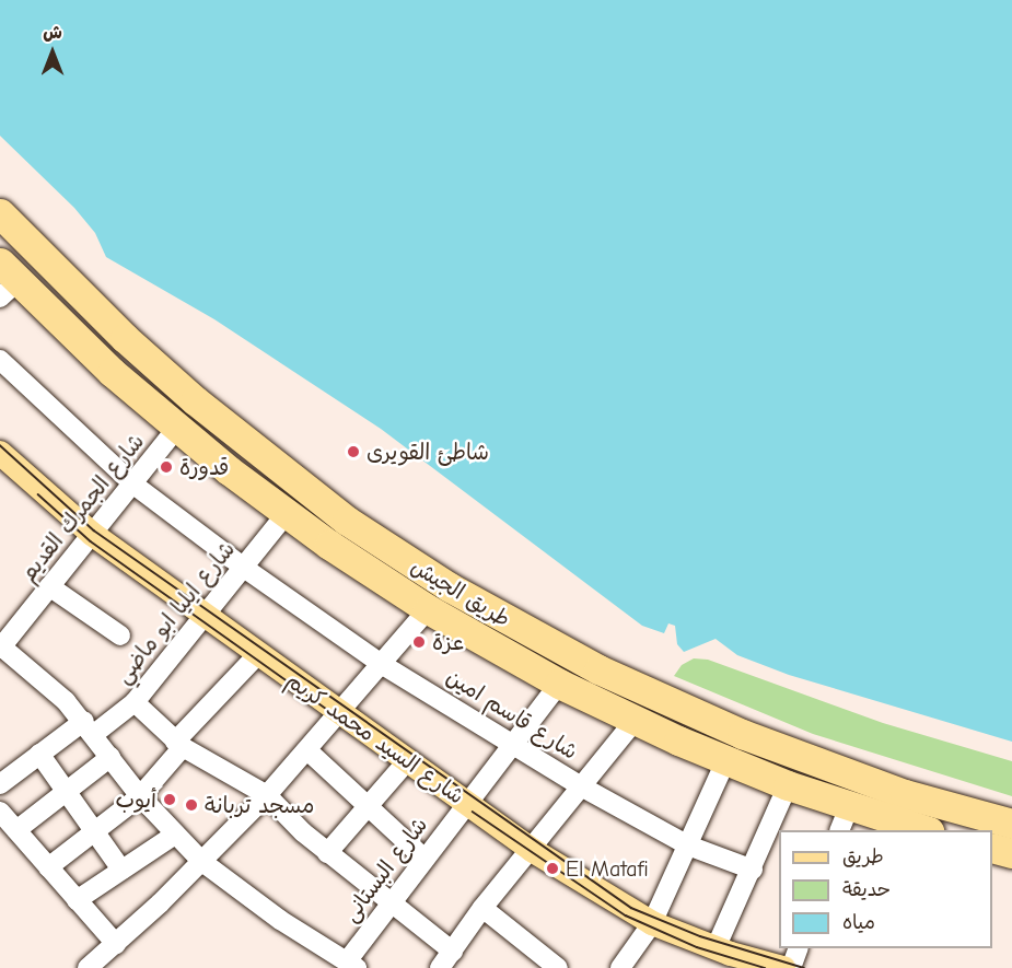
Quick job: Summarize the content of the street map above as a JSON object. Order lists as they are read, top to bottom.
{
  "streets": {
    "highway": ["طريق الجيش"],
    "main road": ["شارع السيد محمد كريم"],
    "street": [
      "شارع الجمرك القديم",
      "شارع ايليا ابو ماضي",
      "شارع قاسم امين",
      "شارع البستانى"
    ]
  },
  "crossings": [
    ["شارع الجمرك القديم", "طريق الجيش"],
    ["شارع الجمرك القديم", "شارع قاسم امين"],
    ["شارع الجمرك القديم", "شارع السيد محمد كريم"],
    ["طريق الجيش", "شارع ايليا ابو ماضي"],
    ["طريق الجيش", "شارع البستانى"],
    ["شارع ايليا ابو ماضي", "شارع قاسم امين"],
    ["شارع ايليا ابو ماضي", "شارع السيد محمد كريم"],
    ["شارع قاسم امين", "شارع البستانى"],
    ["شارع السيد محمد كريم", "شارع البستانى"]
  ],
  "places": [
    "شاطئ القويرى",
    "قدورة",
    "عزة",
    "أيوب",
    "مسجد تربانة",
    "El Matafi"
  ],
  "legend": ["طريق", "حديقة", "مياه"],
  "north": "top"
}
